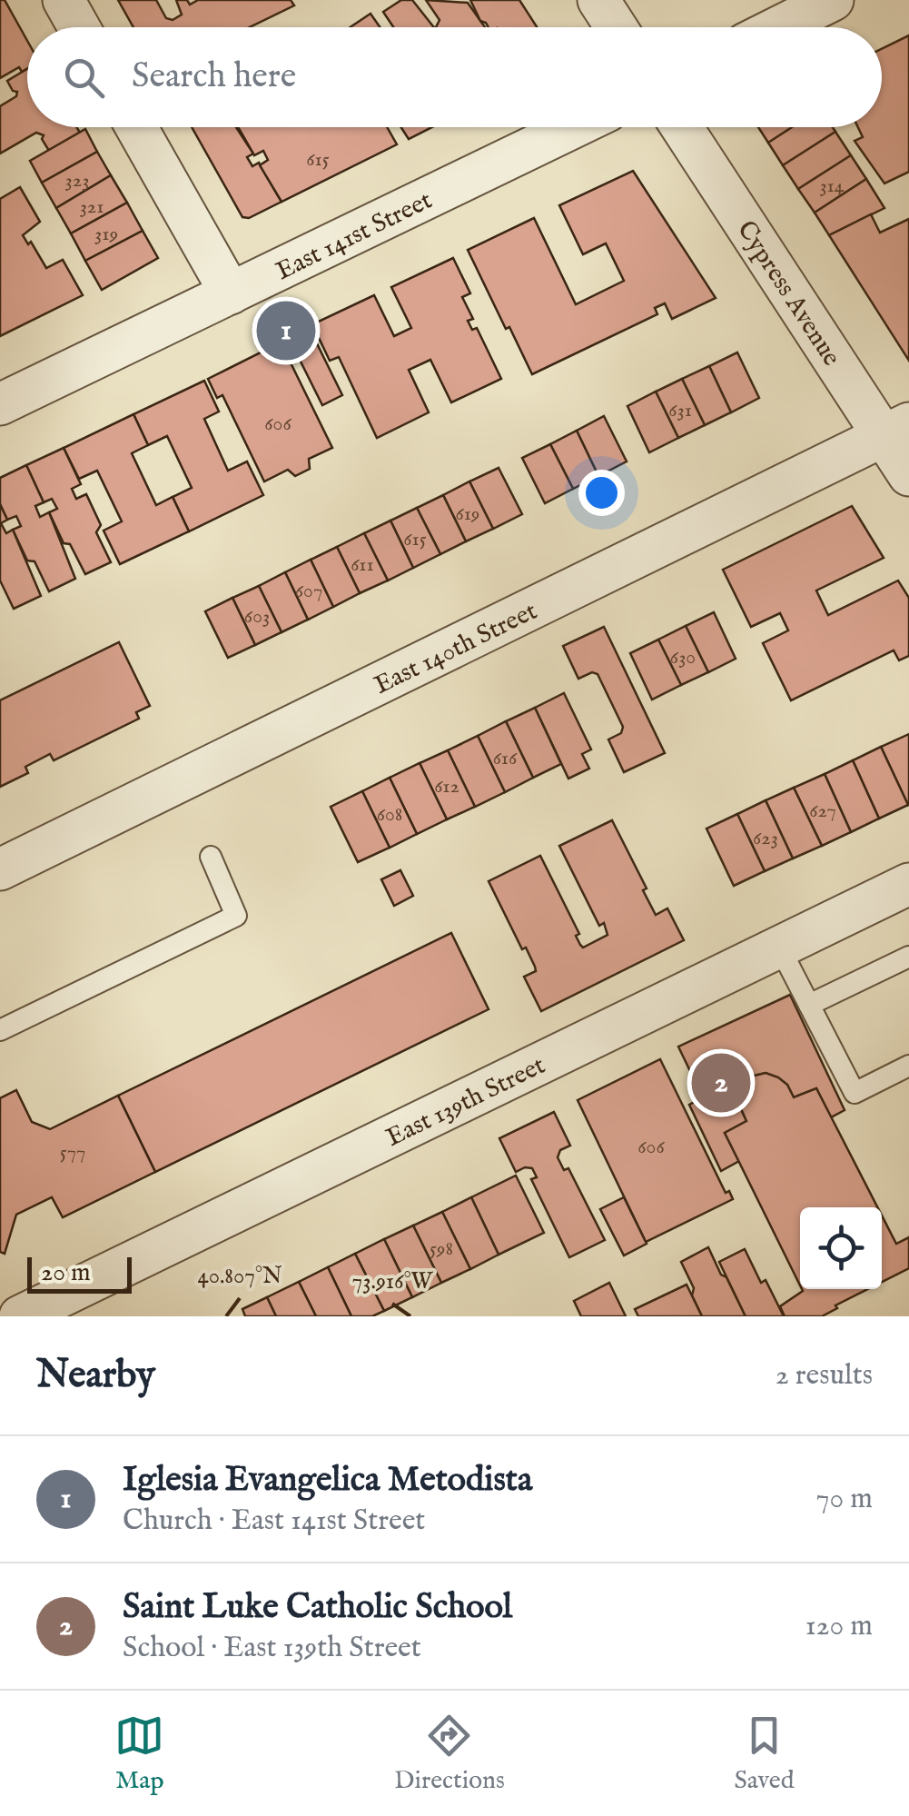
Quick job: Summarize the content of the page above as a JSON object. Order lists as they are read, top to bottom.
{
  "streets": {
    "street": [
      "East 141st Street",
      "Cypress Avenue",
      "East 140th Street",
      "East 139th Street"
    ]
  },
  "crossings": [
    ["Cypress Avenue", "East 140th Street"]
  ],
  "house_numbers": [
    "615",
    "323",
    "314",
    "321",
    "319",
    "631",
    "606",
    "619",
    "615",
    "611",
    "607",
    "603",
    "630",
    "616",
    "612",
    "627",
    "608",
    "623",
    "606",
    "577",
    "598"
  ],
  "scale_bar": "20 m",
  "page": {
    "search": "Search here",
    "pins": ["1", "2"],
    "scale": "20 m",
    "heading": ["Nearby", "2 results"],
    "list": [
      {
        "mark": "1",
        "name": "Iglesia Evangelica Metodista",
        "note": "Church · East 141st Street",
        "value": "70 m"
      },
      {
        "mark": "2",
        "name": "Saint Luke Catholic School",
        "note": "School · East 139th Street",
        "value": "120 m"
      }
    ],
    "nav": ["Map", "Directions", "Saved"]
  },
  "coordinates": ["40.807°N", "73.916°W"]
}
